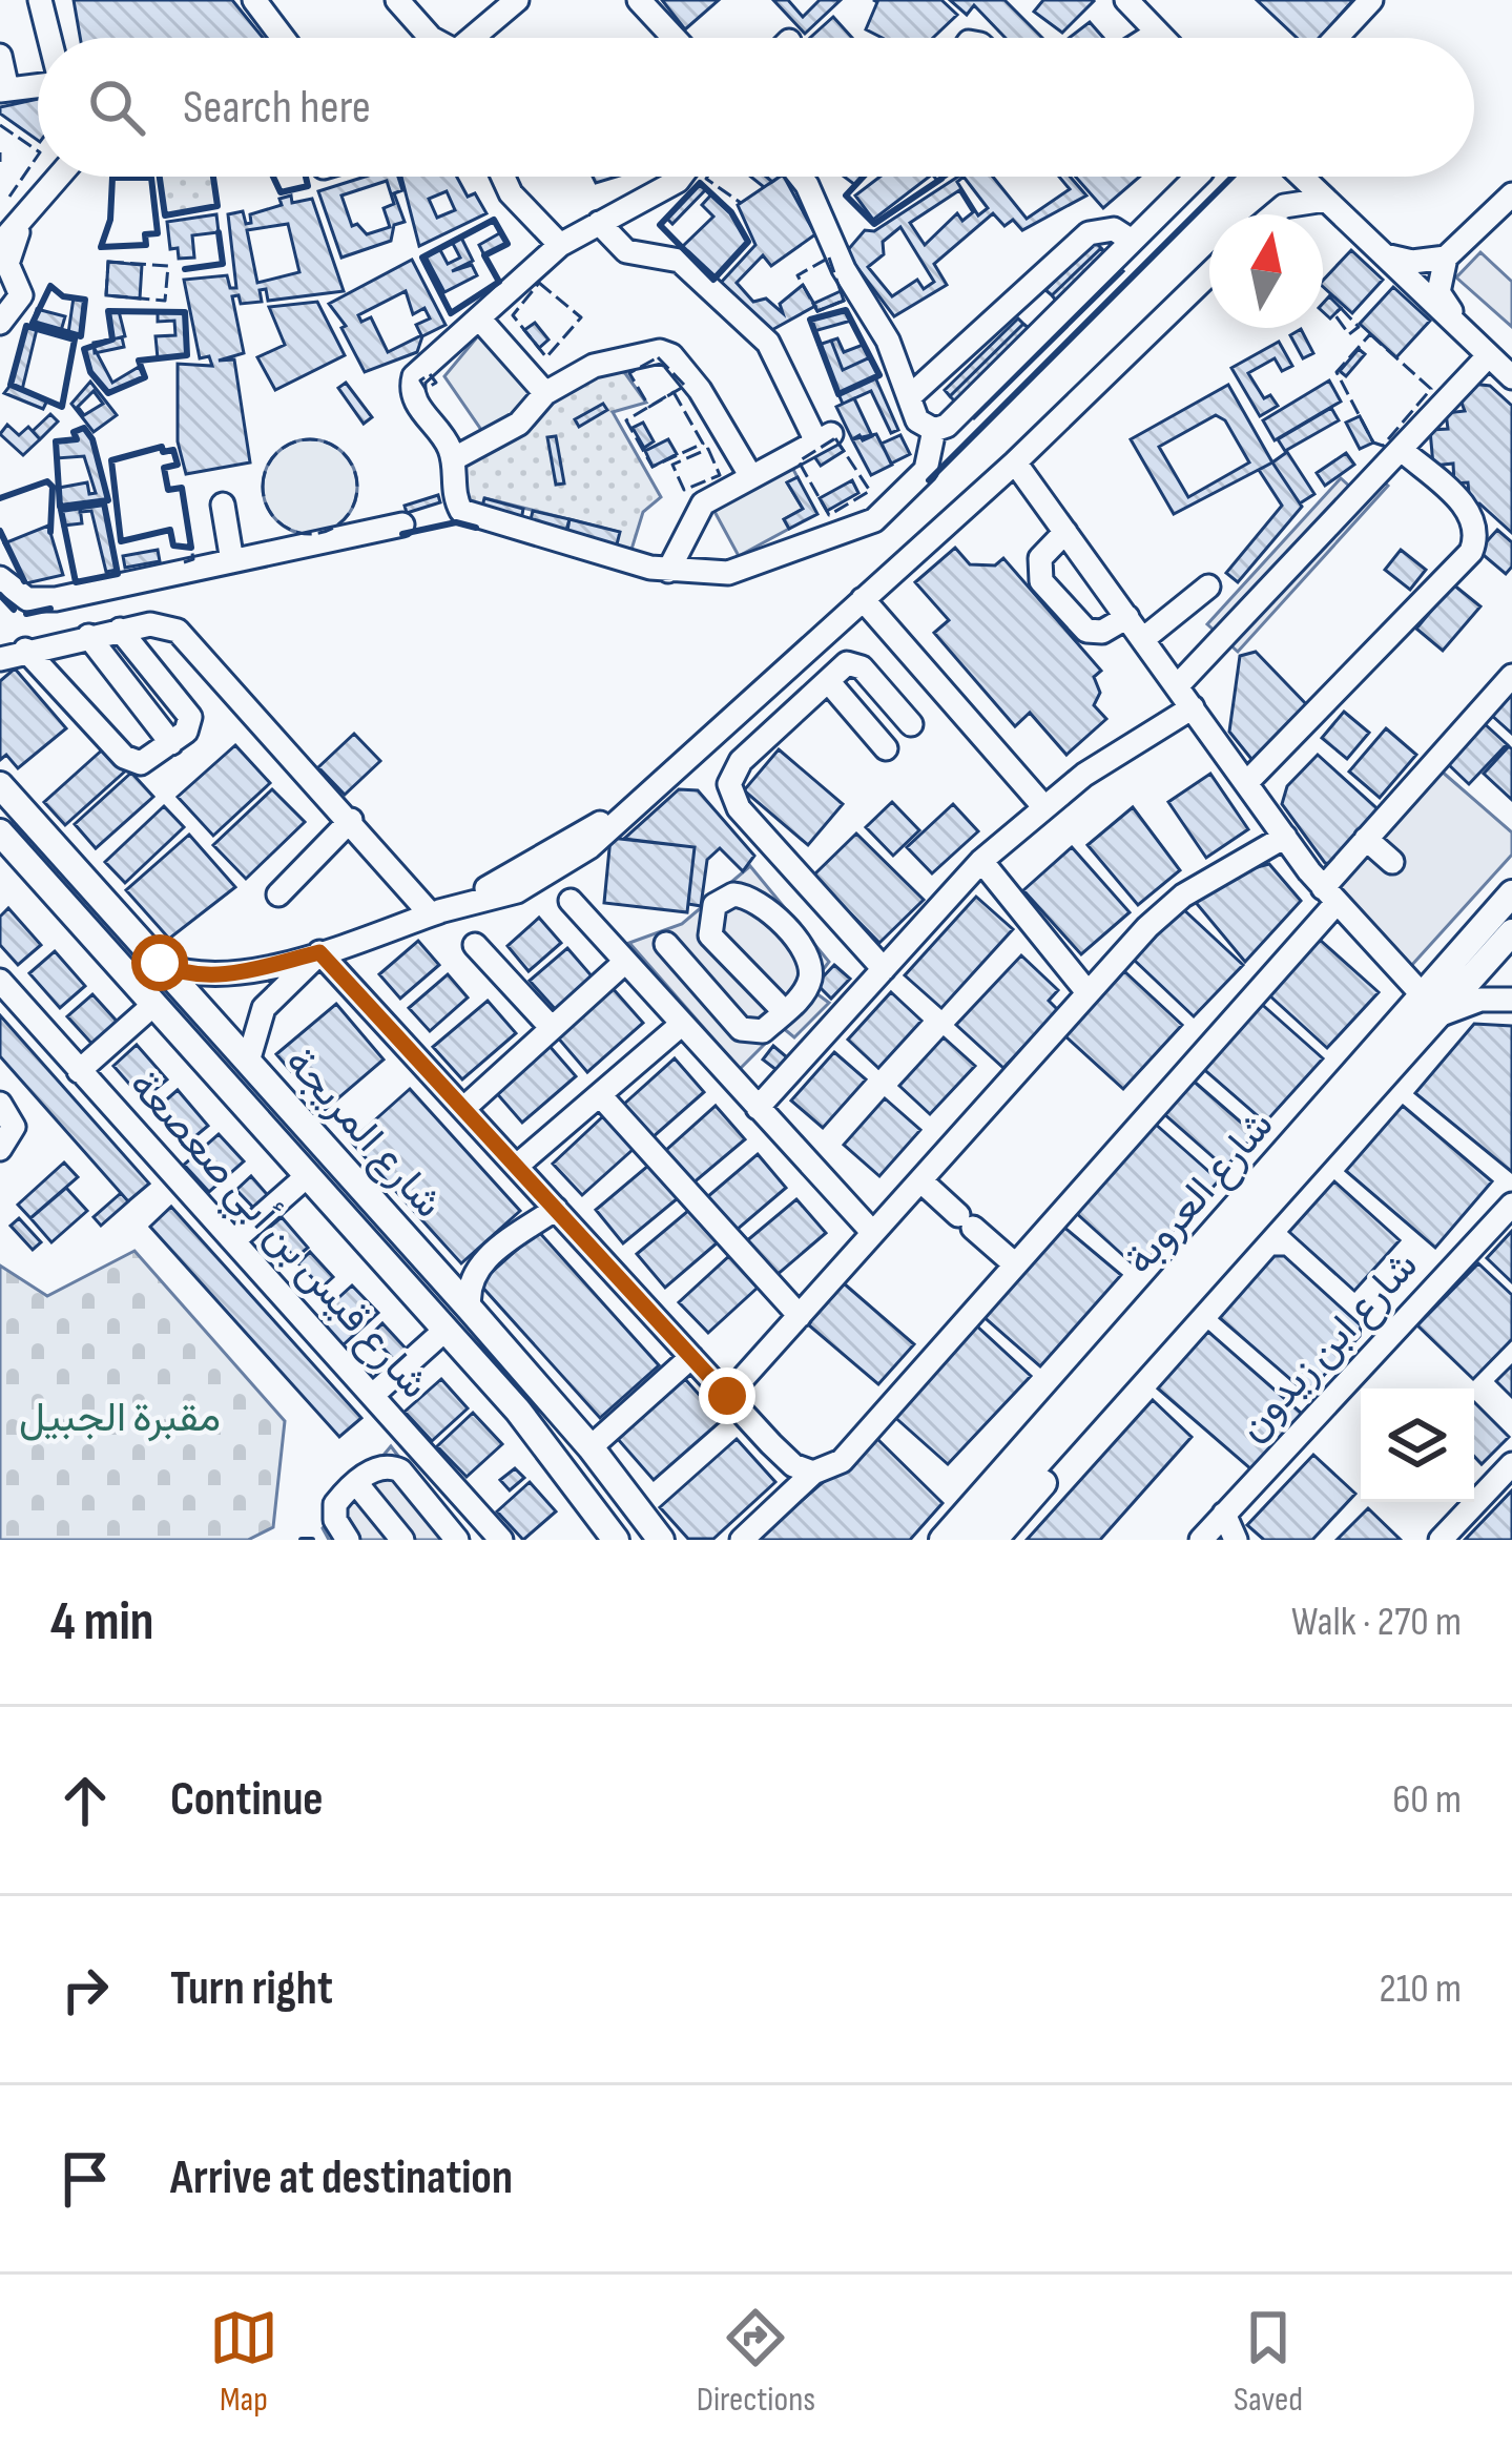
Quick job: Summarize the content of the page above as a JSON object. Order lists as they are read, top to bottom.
{
  "streets": {
    "main road": ["شارع المريجة", "شارع العروبة"],
    "street": ["شارع قيس بن أبي صعصعة", "شارع ابن زيدون"]
  },
  "parks": ["مقبرة الجبيل"],
  "north": "top",
  "page": {
    "search": "Search here",
    "heading": ["4 min", "Walk · 270 m"],
    "list": [
      ["Continue", "60 m"],
      ["Turn right", "210 m"],
      "Arrive at destination"
    ],
    "nav": ["Map", "Directions", "Saved"]
  }
}
